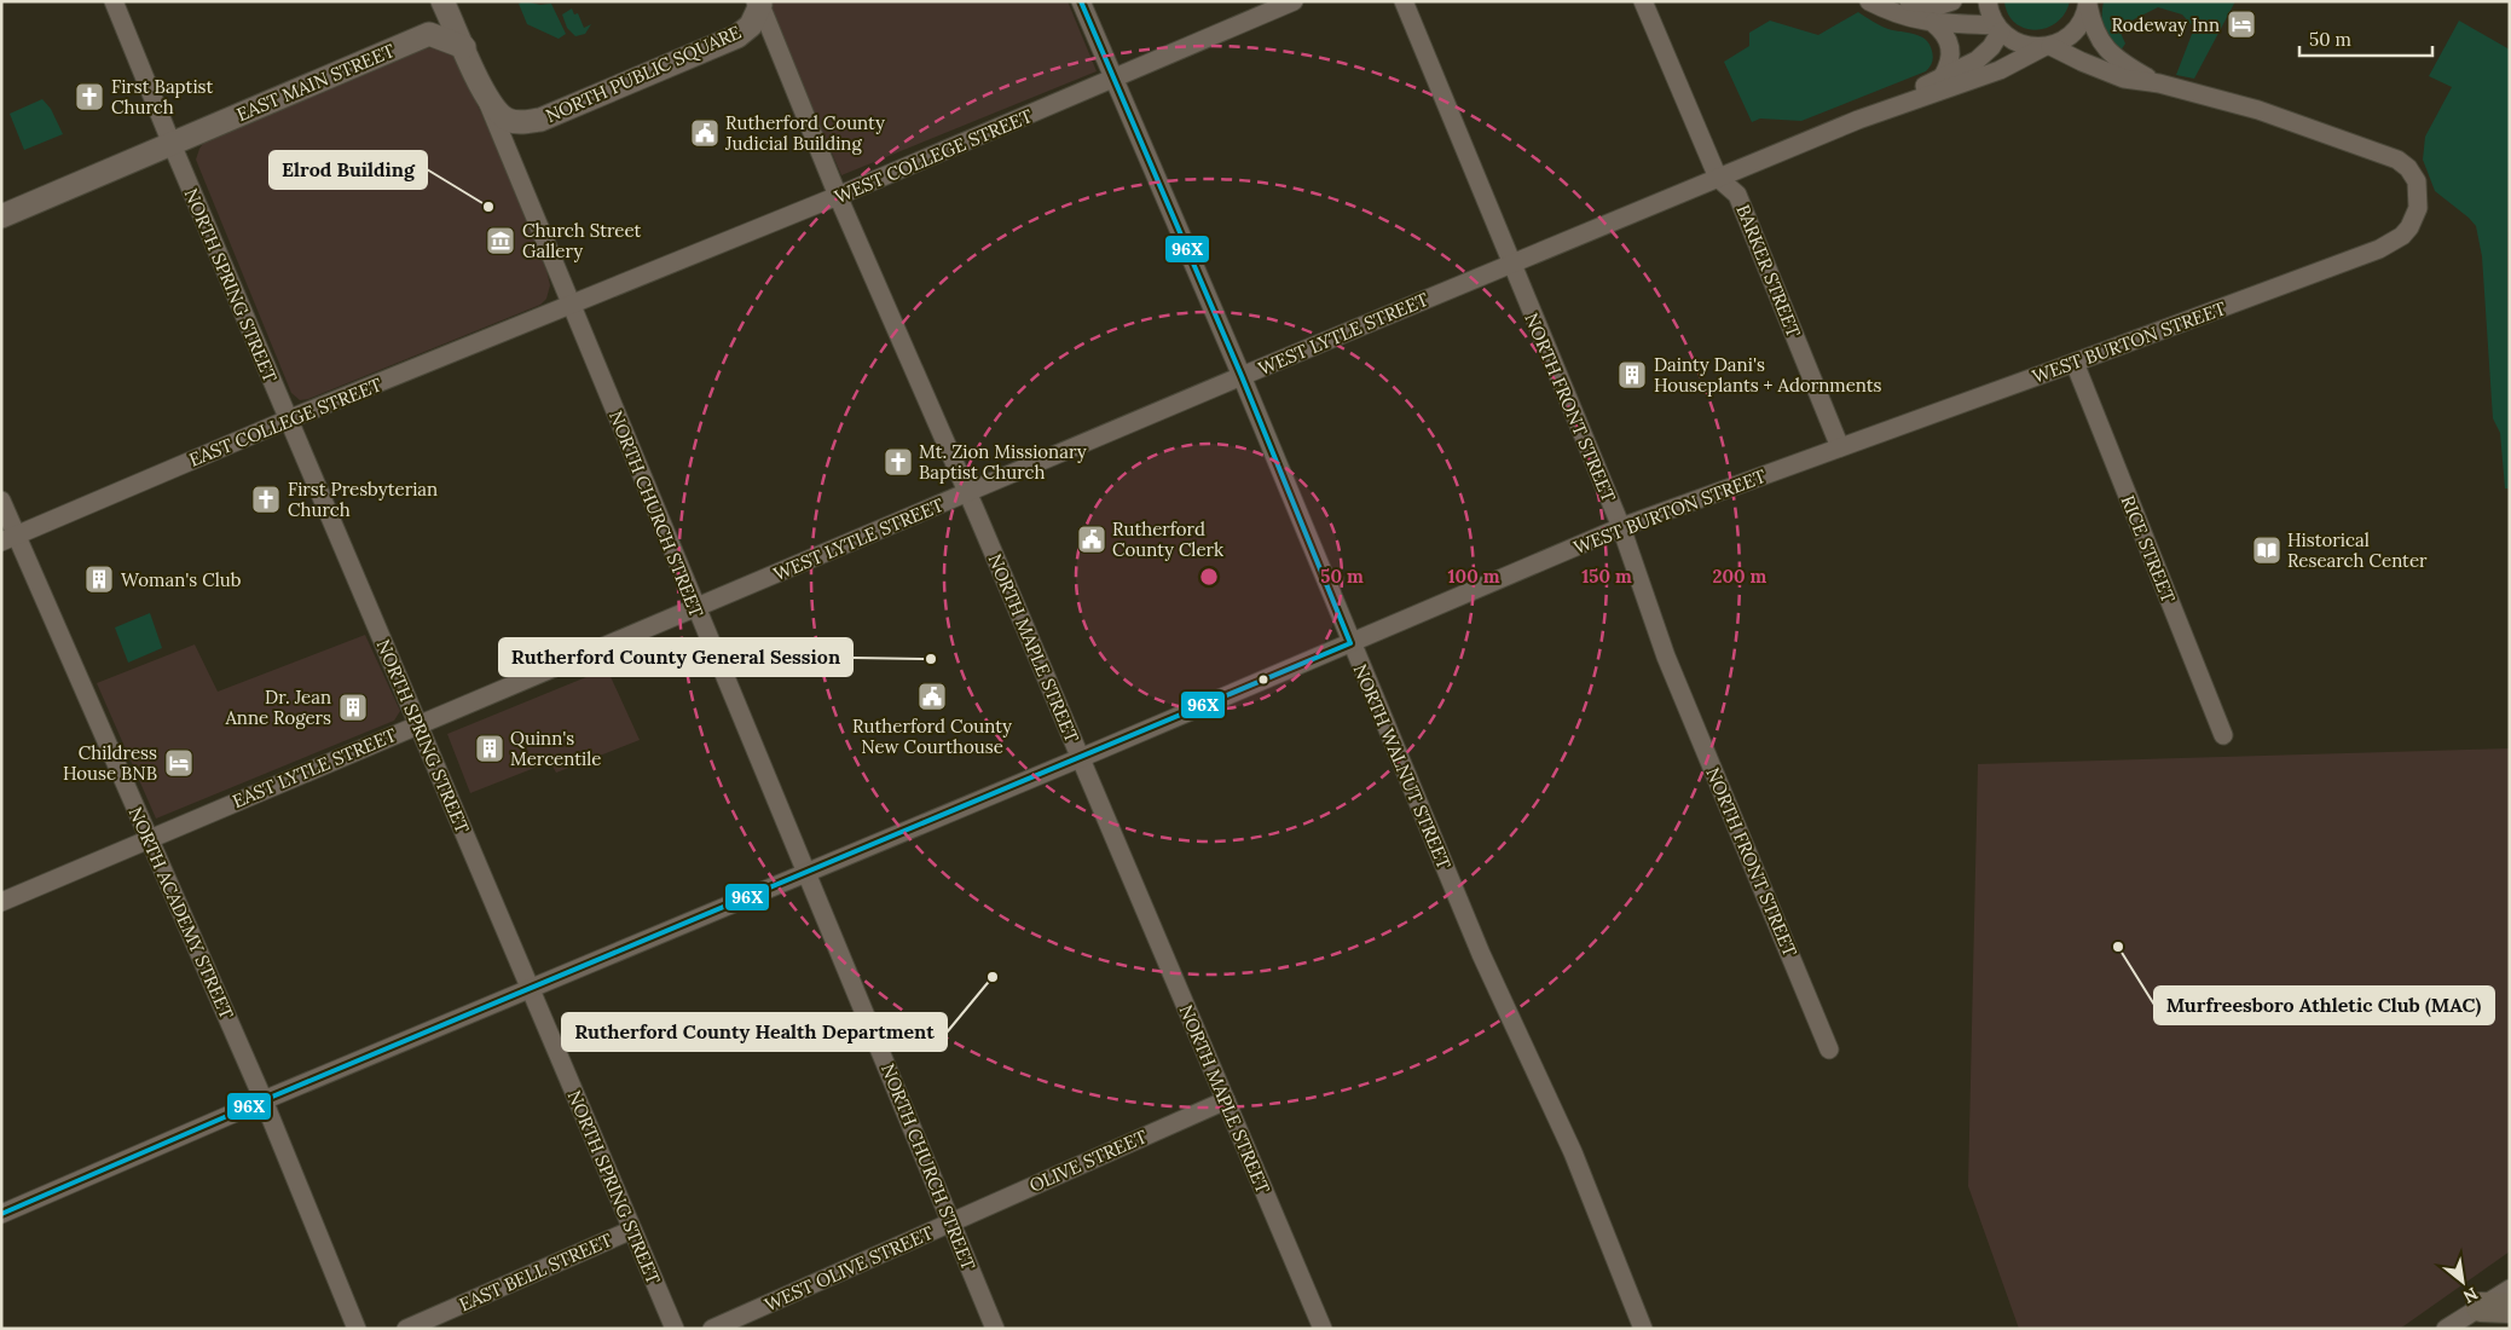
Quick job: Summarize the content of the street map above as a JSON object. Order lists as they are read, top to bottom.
{
  "streets": {
    "street": [
      "NORTH PUBLIC SQUARE",
      "EAST MAIN STREET",
      "WEST COLLEGE STREET",
      "BARKER STREET",
      "NORTH SPRING STREET",
      "WEST LYTLE STREET",
      "WEST BURTON STREET",
      "NORTH FRONT STREET",
      "EAST COLLEGE STREET",
      "NORTH CHURCH STREET",
      "RICE STREET",
      "NORTH MAPLE STREET",
      "NORTH WALNUT STREET",
      "EAST LYTLE STREET",
      "NORTH ACADEMY STREET",
      "OLIVE STREET",
      "WEST OLIVE STREET",
      "EAST BELL STREET"
    ]
  },
  "crossings": [
    ["NORTH PUBLIC SQUARE", "NORTH CHURCH STREET"],
    ["NORTH PUBLIC SQUARE", "NORTH MAPLE STREET"],
    ["EAST MAIN STREET", "NORTH SPRING STREET"],
    ["WEST COLLEGE STREET", "EAST COLLEGE STREET"],
    ["WEST COLLEGE STREET", "NORTH CHURCH STREET"],
    ["WEST COLLEGE STREET", "NORTH MAPLE STREET"],
    ["WEST COLLEGE STREET", "NORTH WALNUT STREET"],
    ["BARKER STREET", "WEST LYTLE STREET"],
    ["BARKER STREET", "WEST BURTON STREET"],
    ["NORTH SPRING STREET", "WEST BURTON STREET"],
    ["NORTH SPRING STREET", "EAST COLLEGE STREET"],
    ["NORTH SPRING STREET", "EAST LYTLE STREET"],
    ["NORTH SPRING STREET", "EAST BELL STREET"],
    ["WEST LYTLE STREET", "NORTH FRONT STREET"],
    ["WEST LYTLE STREET", "NORTH CHURCH STREET"],
    ["WEST LYTLE STREET", "NORTH MAPLE STREET"],
    ["WEST LYTLE STREET", "NORTH WALNUT STREET"],
    ["WEST LYTLE STREET", "EAST LYTLE STREET"],
    ["WEST BURTON STREET", "NORTH FRONT STREET"],
    ["WEST BURTON STREET", "NORTH CHURCH STREET"],
    ["WEST BURTON STREET", "RICE STREET"],
    ["WEST BURTON STREET", "NORTH MAPLE STREET"],
    ["WEST BURTON STREET", "NORTH WALNUT STREET"],
    ["WEST BURTON STREET", "NORTH ACADEMY STREET"],
    ["EAST COLLEGE STREET", "NORTH CHURCH STREET"],
    ["EAST COLLEGE STREET", "NORTH ACADEMY STREET"],
    ["NORTH CHURCH STREET", "EAST LYTLE STREET"],
    ["NORTH CHURCH STREET", "OLIVE STREET"],
    ["NORTH CHURCH STREET", "WEST OLIVE STREET"],
    ["NORTH MAPLE STREET", "OLIVE STREET"],
    ["EAST LYTLE STREET", "NORTH ACADEMY STREET"],
    ["OLIVE STREET", "WEST OLIVE STREET"]
  ],
  "places": {
    "hotel": ["Rodeway Inn", "Childress House BNB"],
    "church": ["First Baptist Church", "Mt. Zion Missionary Baptist Church", "First Presbyterian Church"],
    "public building": ["Rutherford County Judicial Building", "Rutherford County Clerk", "Rutherford County New Courthouse"],
    "other": [
      "Elrod Building",
      "Rutherford County General Session",
      "Murfreesboro Athletic Club (MAC)",
      "Rutherford County Health Department"
    ],
    "museum": ["Church Street Gallery"],
    "building": [
      "Dainty Dani's Houseplants + Adornments",
      "Woman's Club",
      "Dr. Jean Anne Rogers",
      "Quinn's Mercentile"
    ],
    "library": ["Historical Research Center"]
  },
  "lines": ["transit line 96X"],
  "scale_bar": "50 m",
  "north": "bottom right",
  "rings": [
    "50 m",
    "100 m",
    "150 m",
    "200 m"
  ]
}
